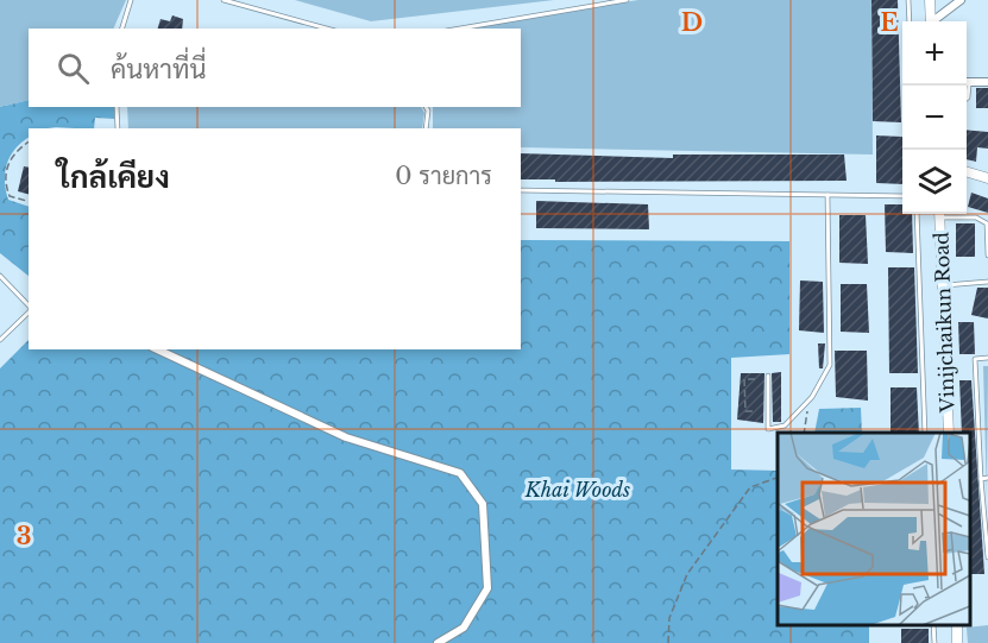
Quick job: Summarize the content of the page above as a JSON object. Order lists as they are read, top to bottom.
{
  "streets": {
    "street": ["Vinijchaikun Road"]
  },
  "parks": ["Khai Woods"],
  "page": {
    "map_buttons": ["+", "−"],
    "search": "ค้นหาที่นี่",
    "heading": ["ใกล้เคียง", "0 รายการ"]
  },
  "grid": {
    "columns": ["D", "E"],
    "rows": ["3"]
  }
}
